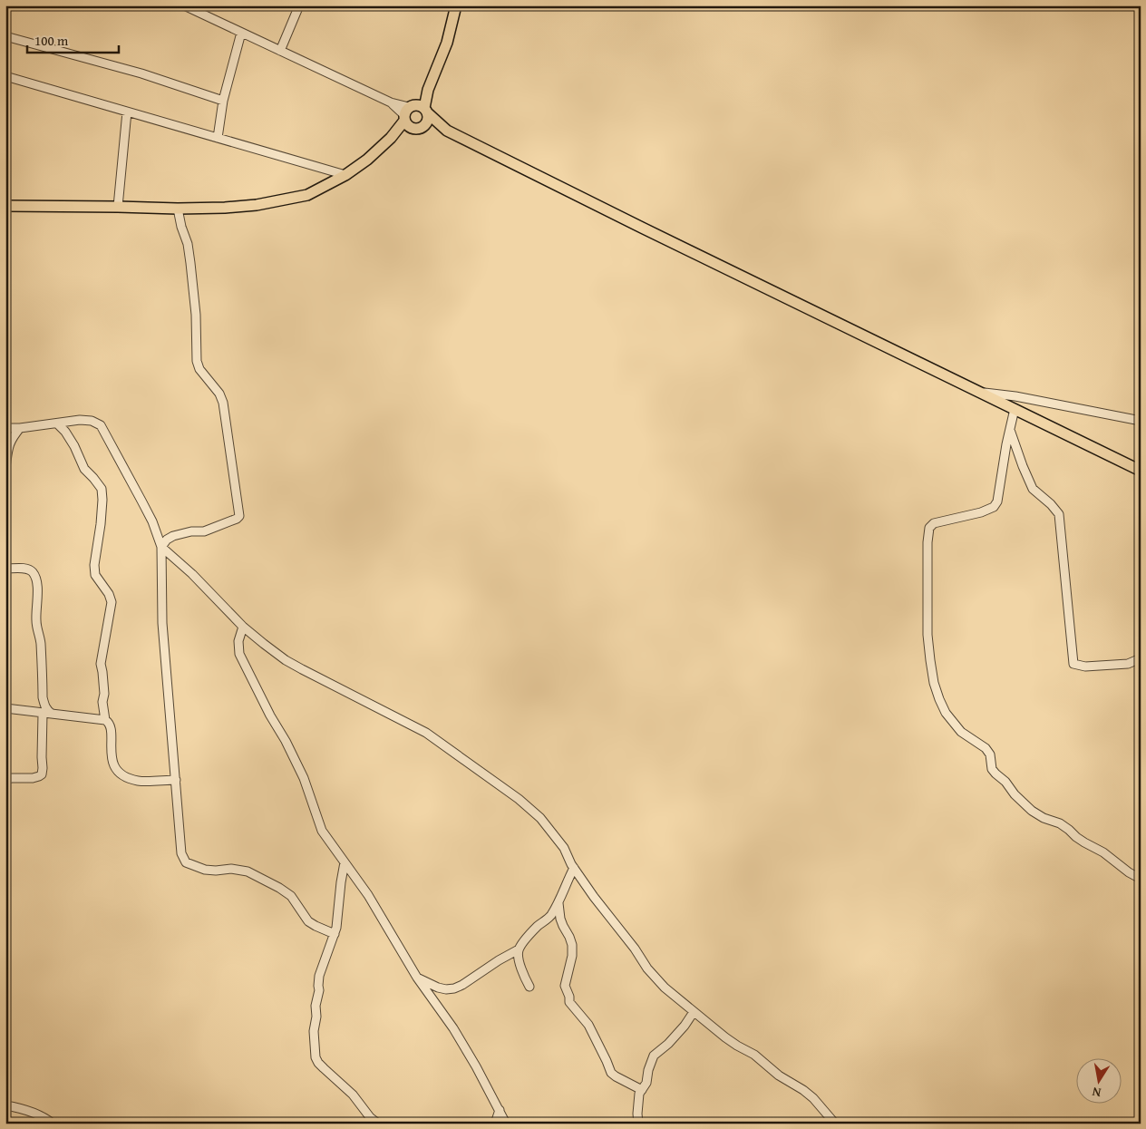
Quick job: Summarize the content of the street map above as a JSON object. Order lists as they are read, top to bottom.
{
  "scale_bar": "100 m",
  "north": "bottom"
}
